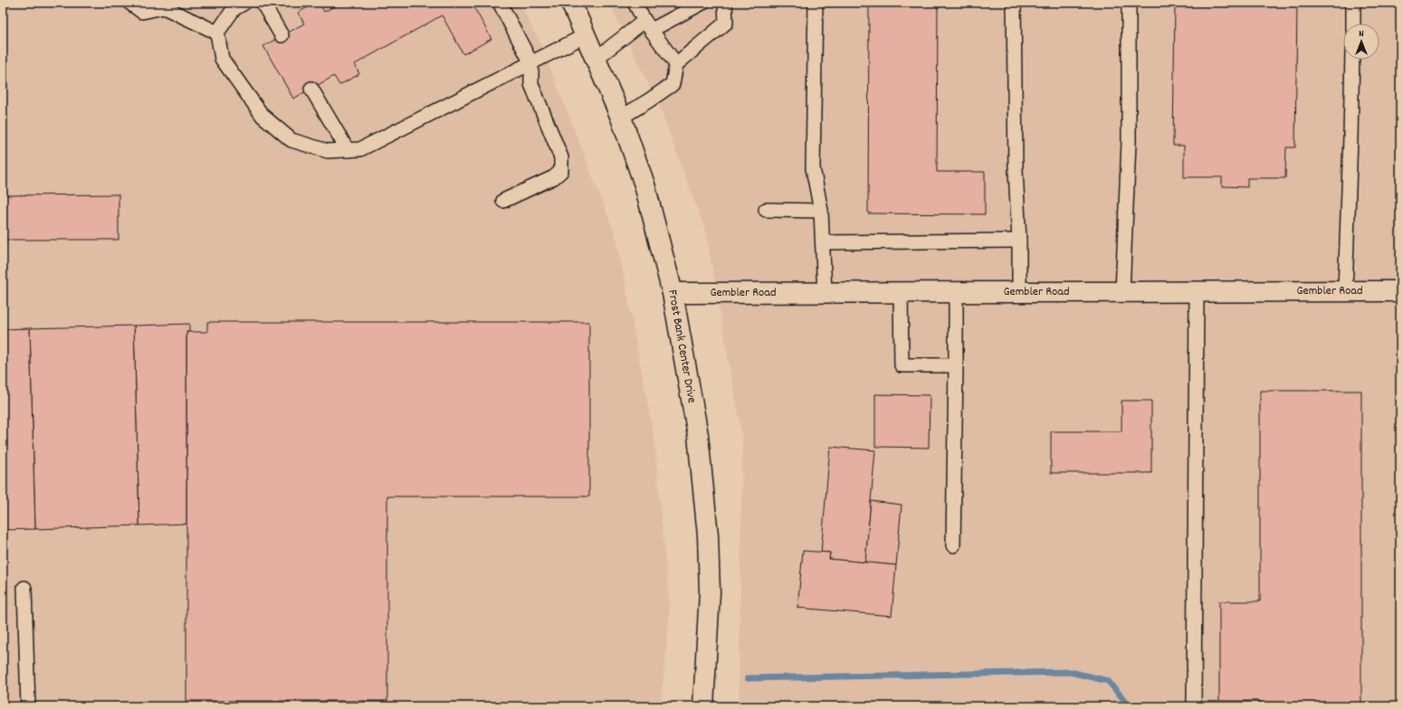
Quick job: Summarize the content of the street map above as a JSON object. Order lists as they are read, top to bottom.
{
  "streets": {
    "main road": ["Gembler Road", "Frost Bank Center Drive"]
  },
  "crossings": [
    ["Gembler Road", "Frost Bank Center Drive"]
  ],
  "north": "top"
}
